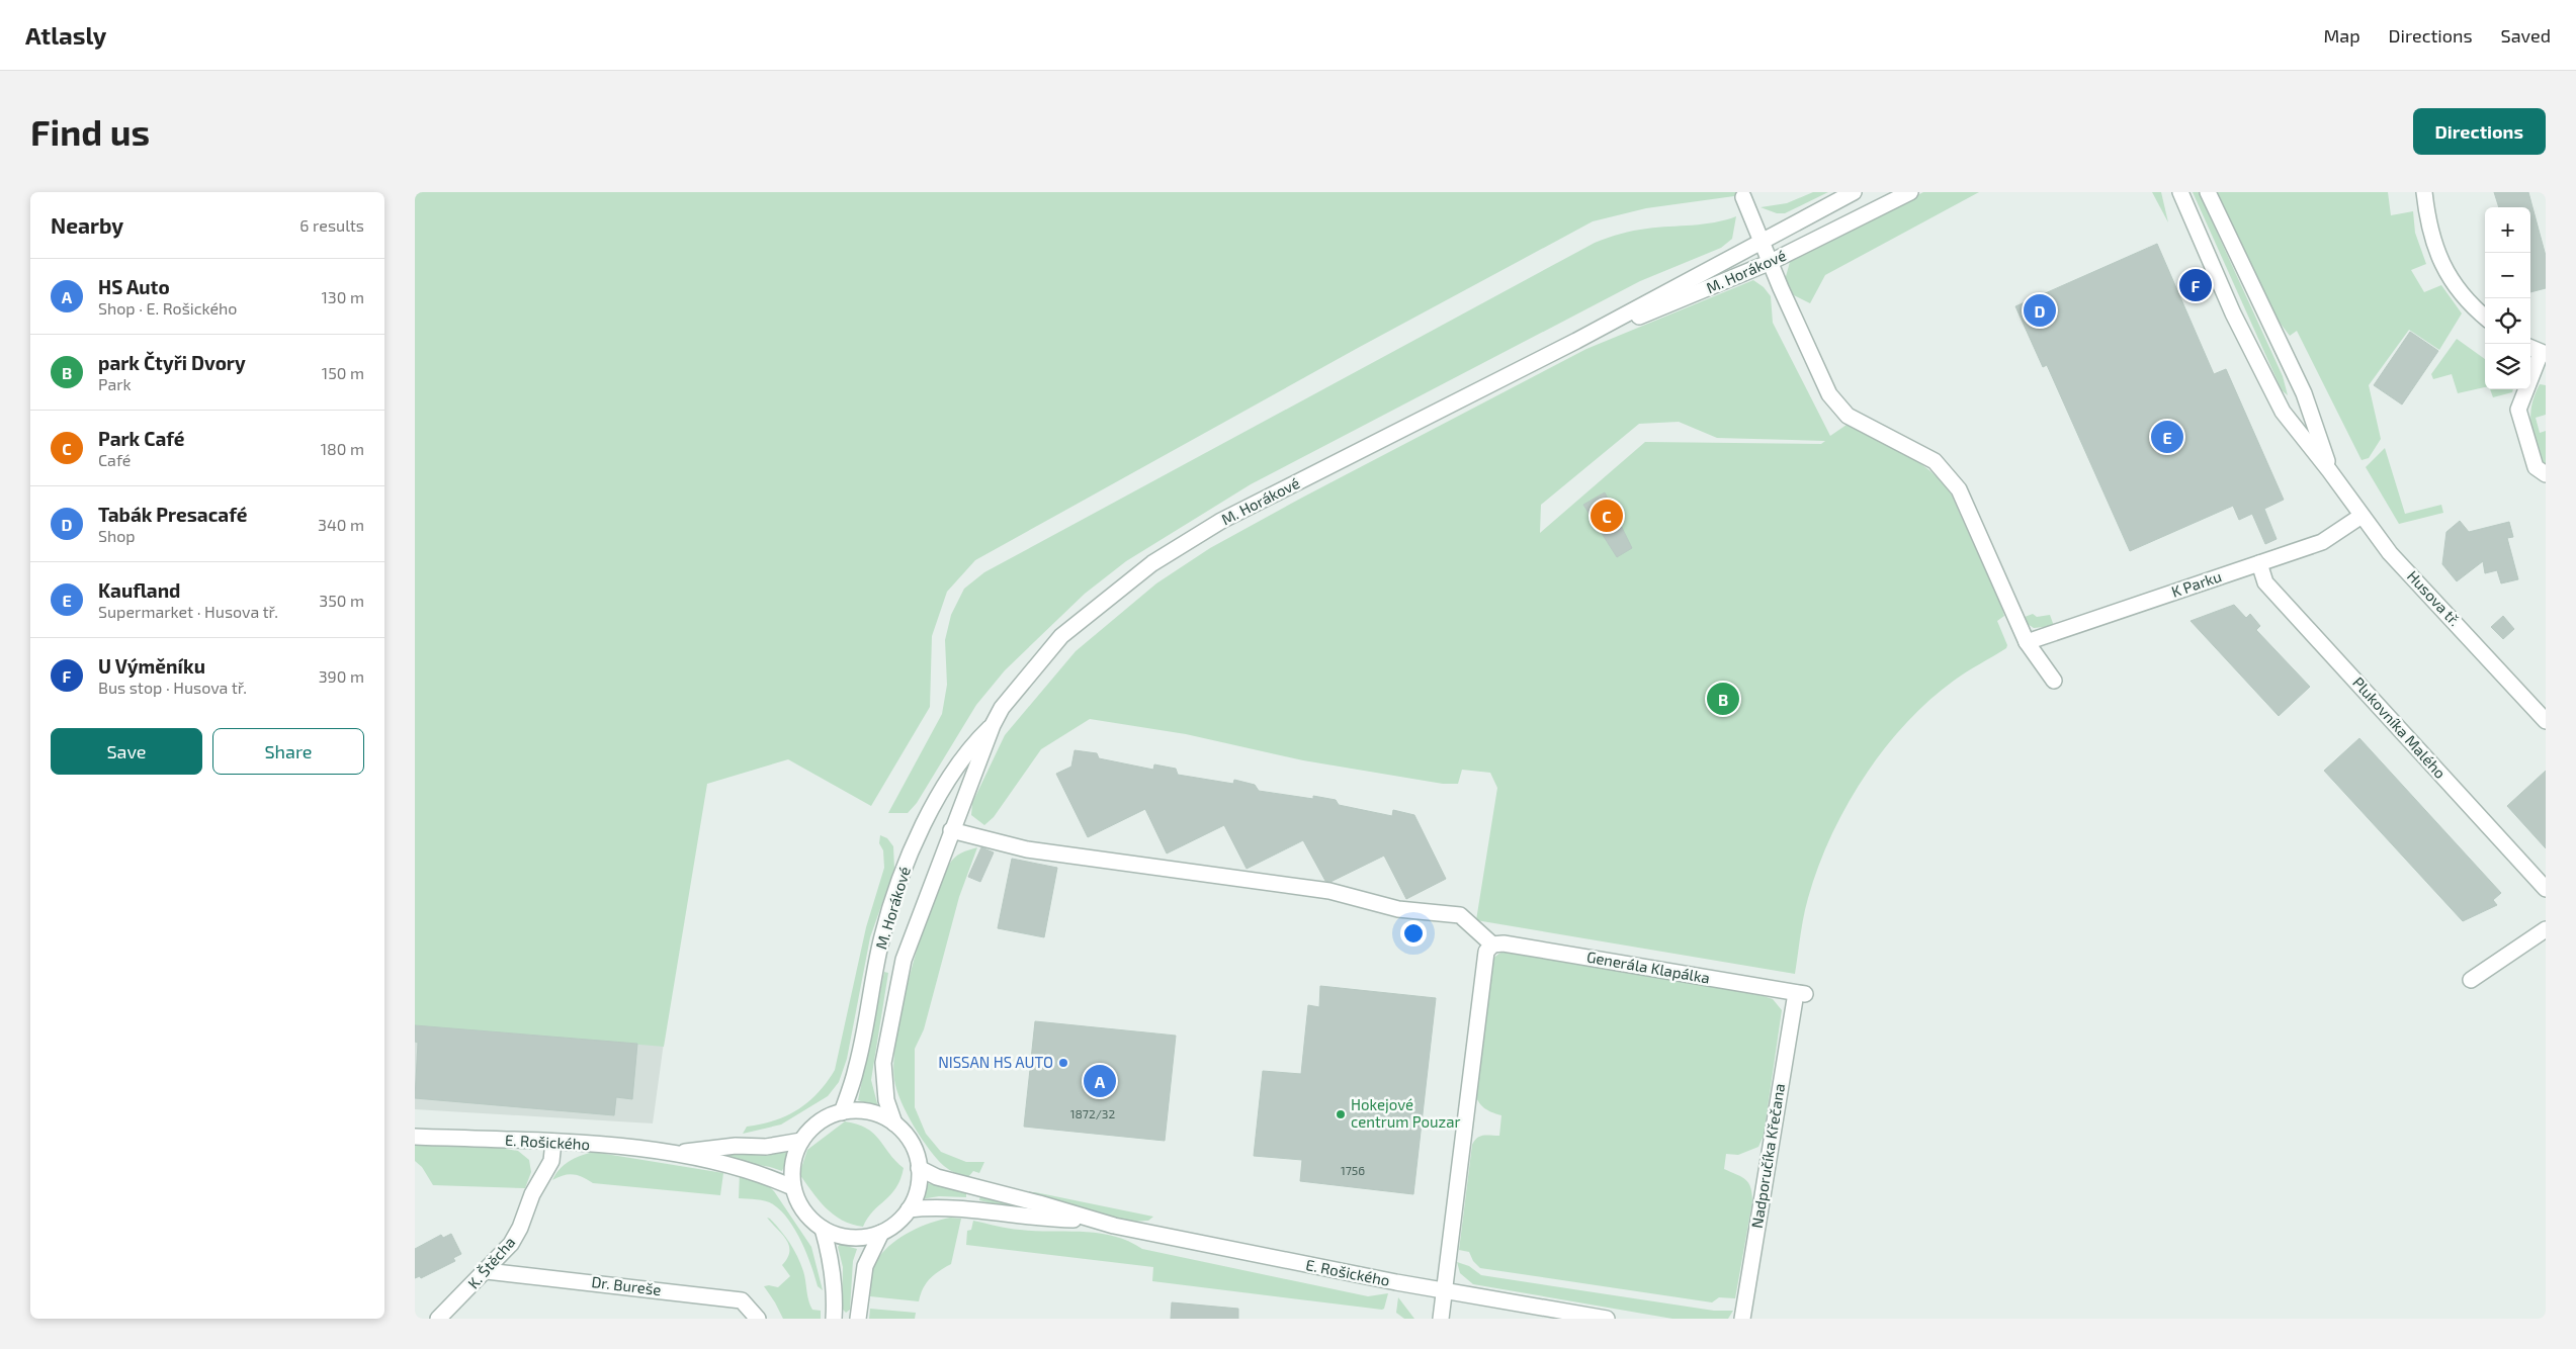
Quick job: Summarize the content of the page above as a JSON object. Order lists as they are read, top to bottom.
{
  "streets": {
    "street": [
      "M. Horákové",
      "K Parku",
      "Husova tř.",
      "Plukovníka Malého",
      "Generála Klapálka",
      "E. Rošického",
      "Nadporučíka Křečana",
      "K. Štěcha",
      "Dr. Bureše"
    ]
  },
  "crossings": [
    ["M. Horákové", "E. Rošického"],
    ["K Parku", "Husova tř."],
    ["K Parku", "Plukovníka Malého"],
    ["Generála Klapálka", "Nadporučíka Křečana"],
    ["E. Rošického", "K. Štěcha"],
    ["K. Štěcha", "Dr. Bureše"]
  ],
  "places": ["NISSAN HS AUTO", "Hokejové centrum Pouzar"],
  "house_numbers": ["1872/32", "1756"],
  "page": {
    "header": "Atlasly",
    "nav": ["Map", "Directions", "Saved"],
    "buttons": [
      "Directions",
      ["Save", "Share"]
    ],
    "title": "Find us",
    "heading": ["Nearby", "6 results"],
    "map_buttons": ["+", "−"],
    "list": [
      {
        "mark": "A",
        "name": "HS Auto",
        "note": "Shop · E. Rošického",
        "value": "130 m"
      },
      {
        "mark": "B",
        "name": "park Čtyři Dvory",
        "note": "Park",
        "value": "150 m"
      },
      {
        "mark": "C",
        "name": "Park Café",
        "note": "Café",
        "value": "180 m"
      },
      {
        "mark": "D",
        "name": "Tabák Presacafé",
        "note": "Shop",
        "value": "340 m"
      },
      {
        "mark": "E",
        "name": "Kaufland",
        "note": "Supermarket · Husova tř.",
        "value": "350 m"
      },
      {
        "mark": "F",
        "name": "U Výměníku",
        "note": "Bus stop · Husova tř.",
        "value": "390 m"
      }
    ],
    "pins": [
      "F",
      "D",
      "E",
      "C",
      "B",
      "A"
    ]
  }
}
